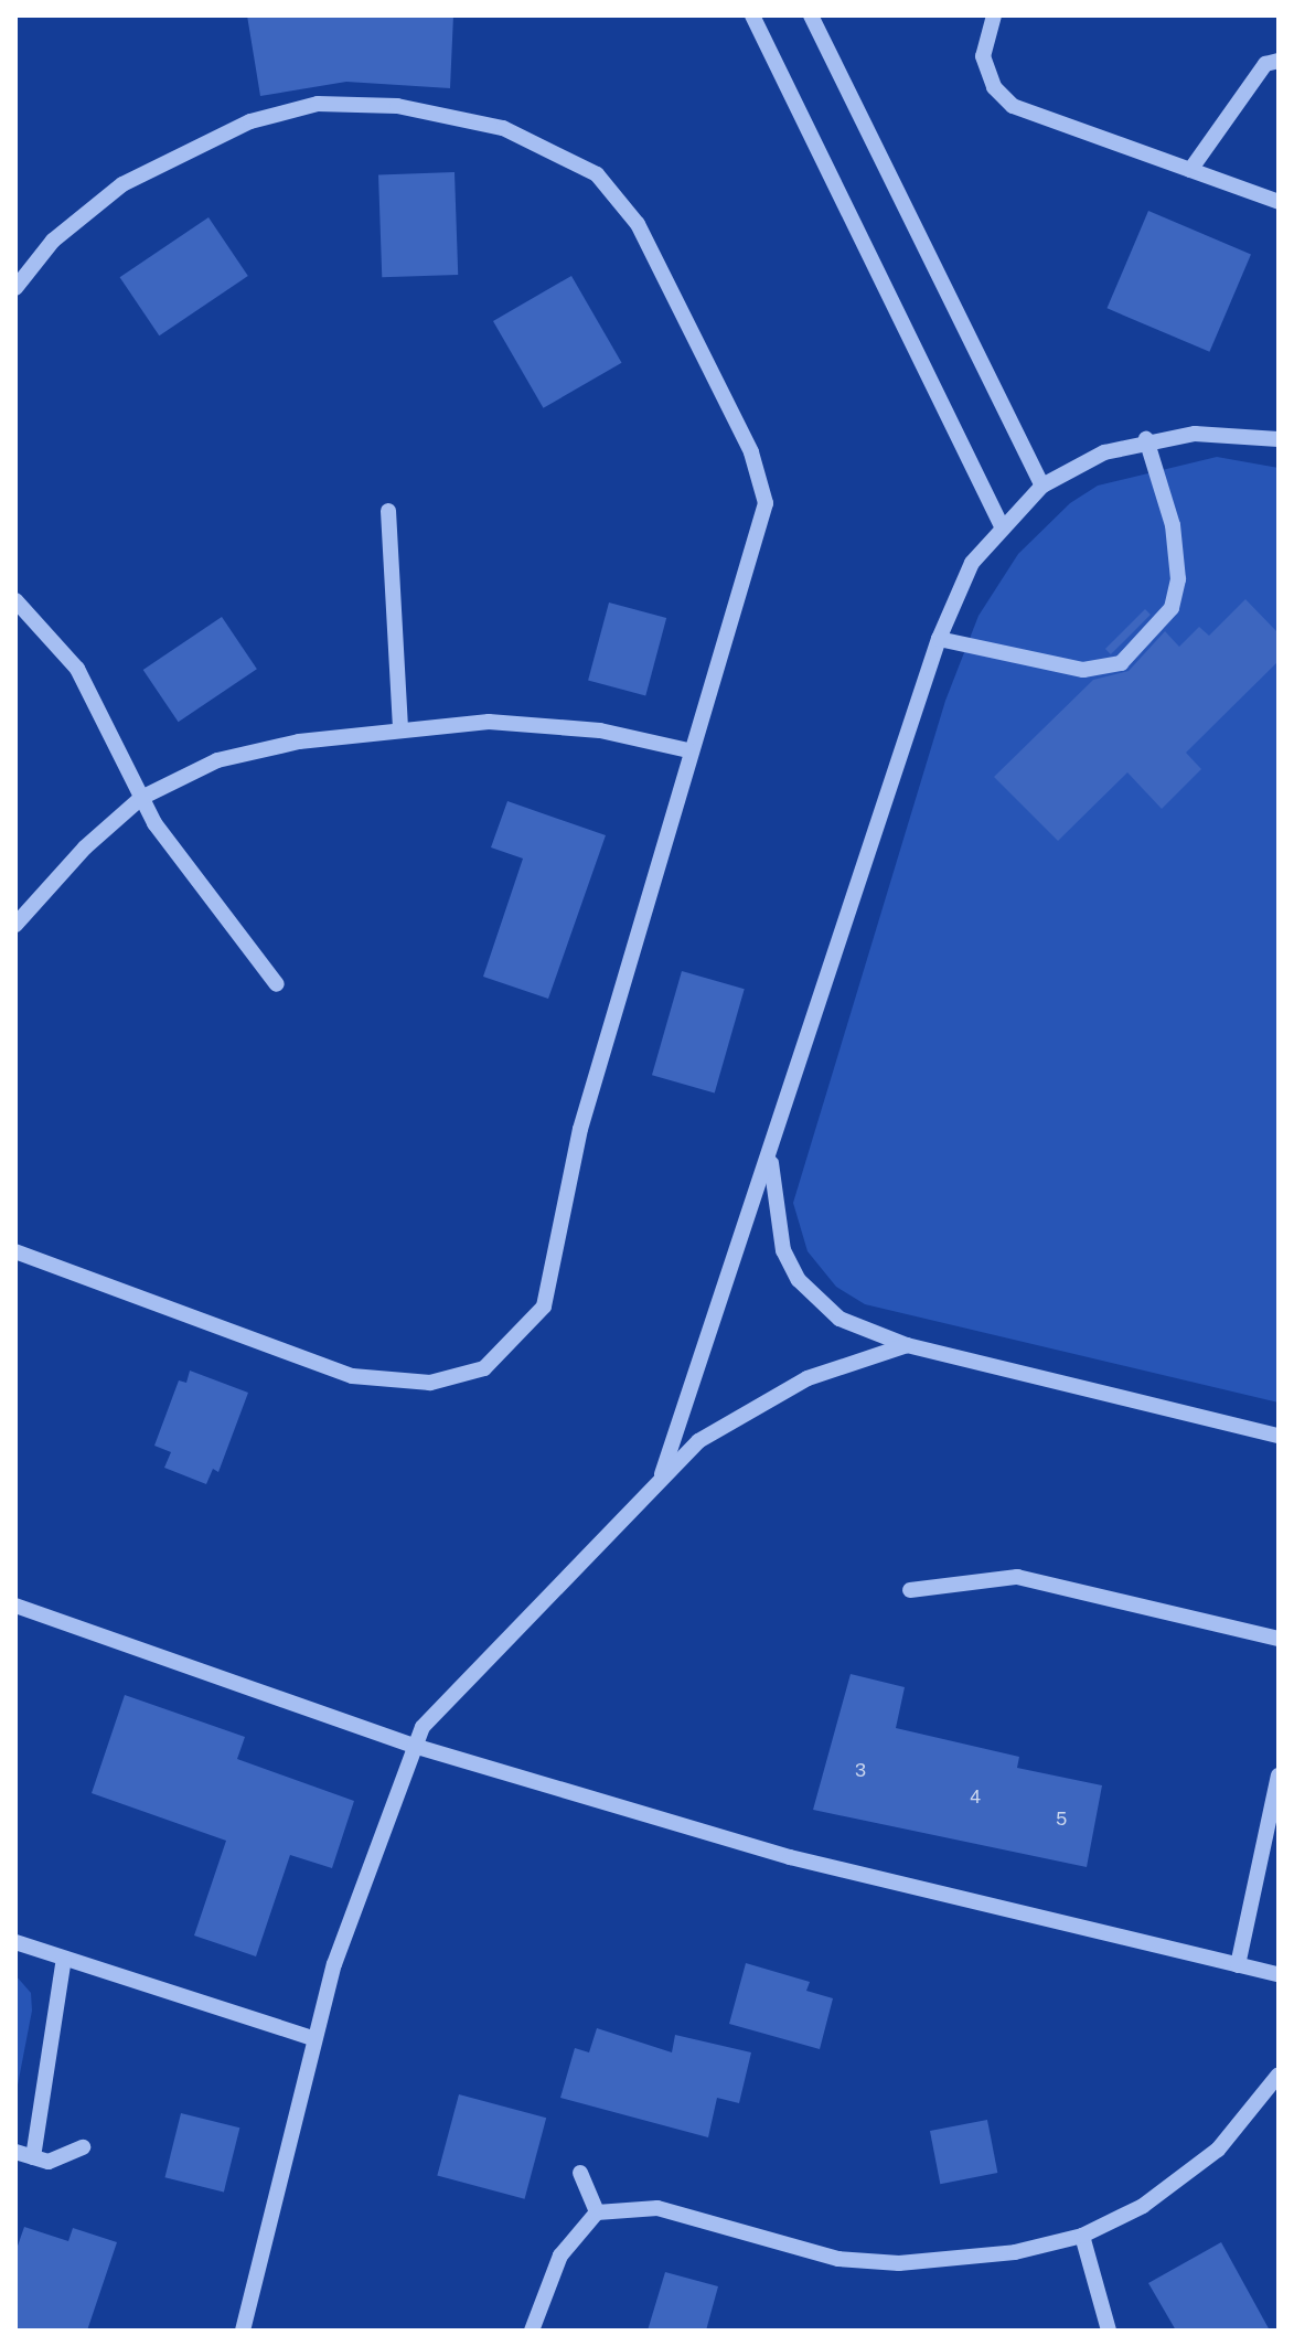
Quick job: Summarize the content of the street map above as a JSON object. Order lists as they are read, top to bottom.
{
  "house_numbers": ["3", "4", "5"]
}
